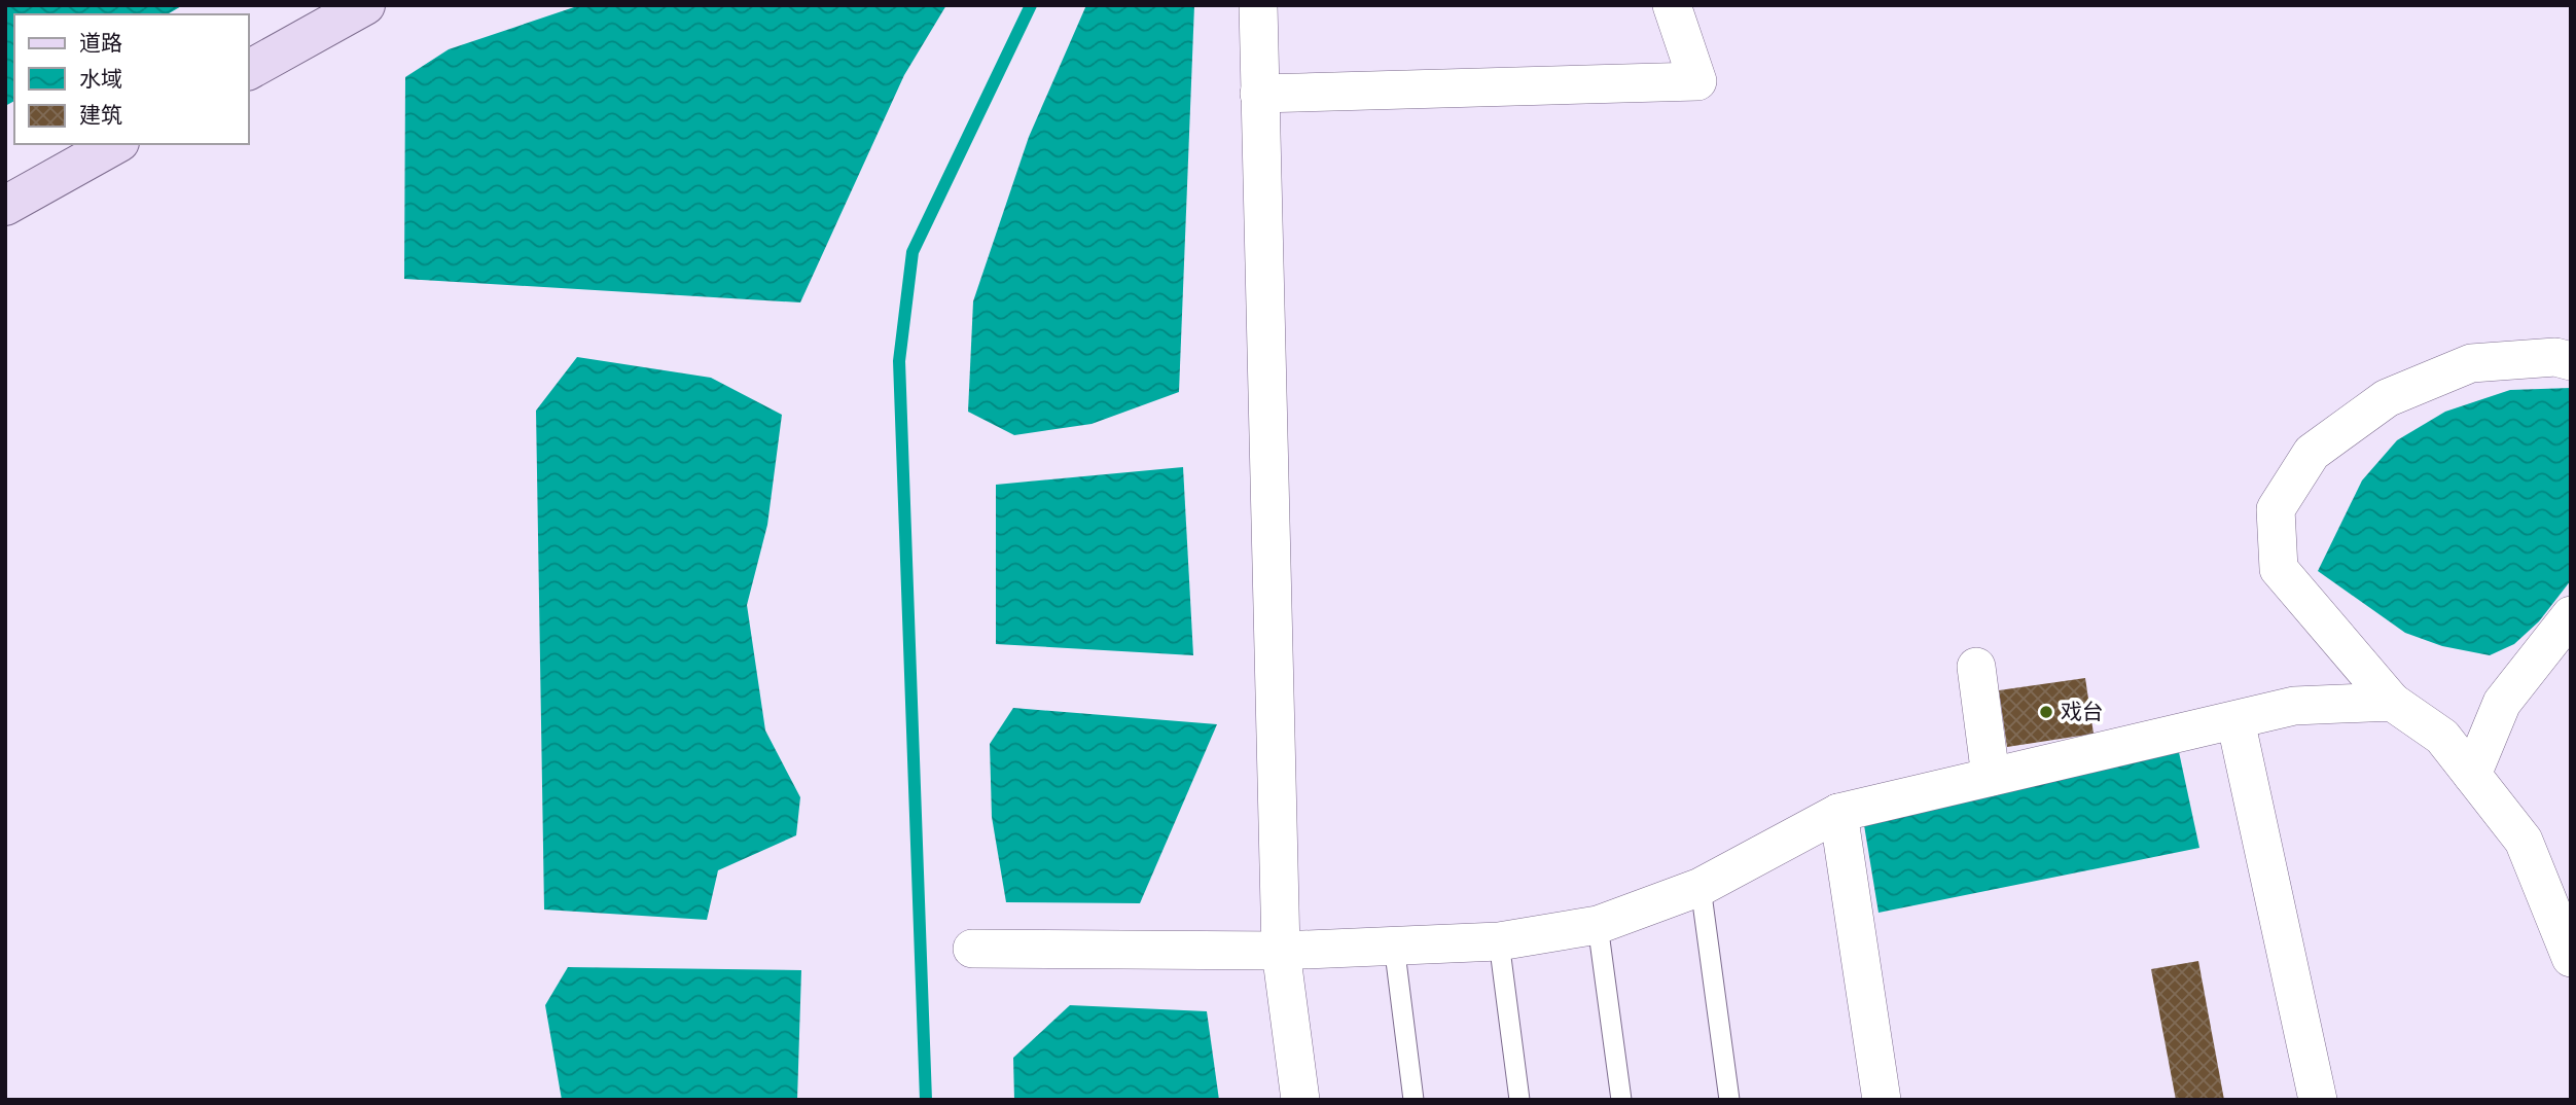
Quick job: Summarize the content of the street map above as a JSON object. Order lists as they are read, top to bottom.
{
  "places": ["戏台"],
  "legend": ["道路", "水域", "建筑"]
}
